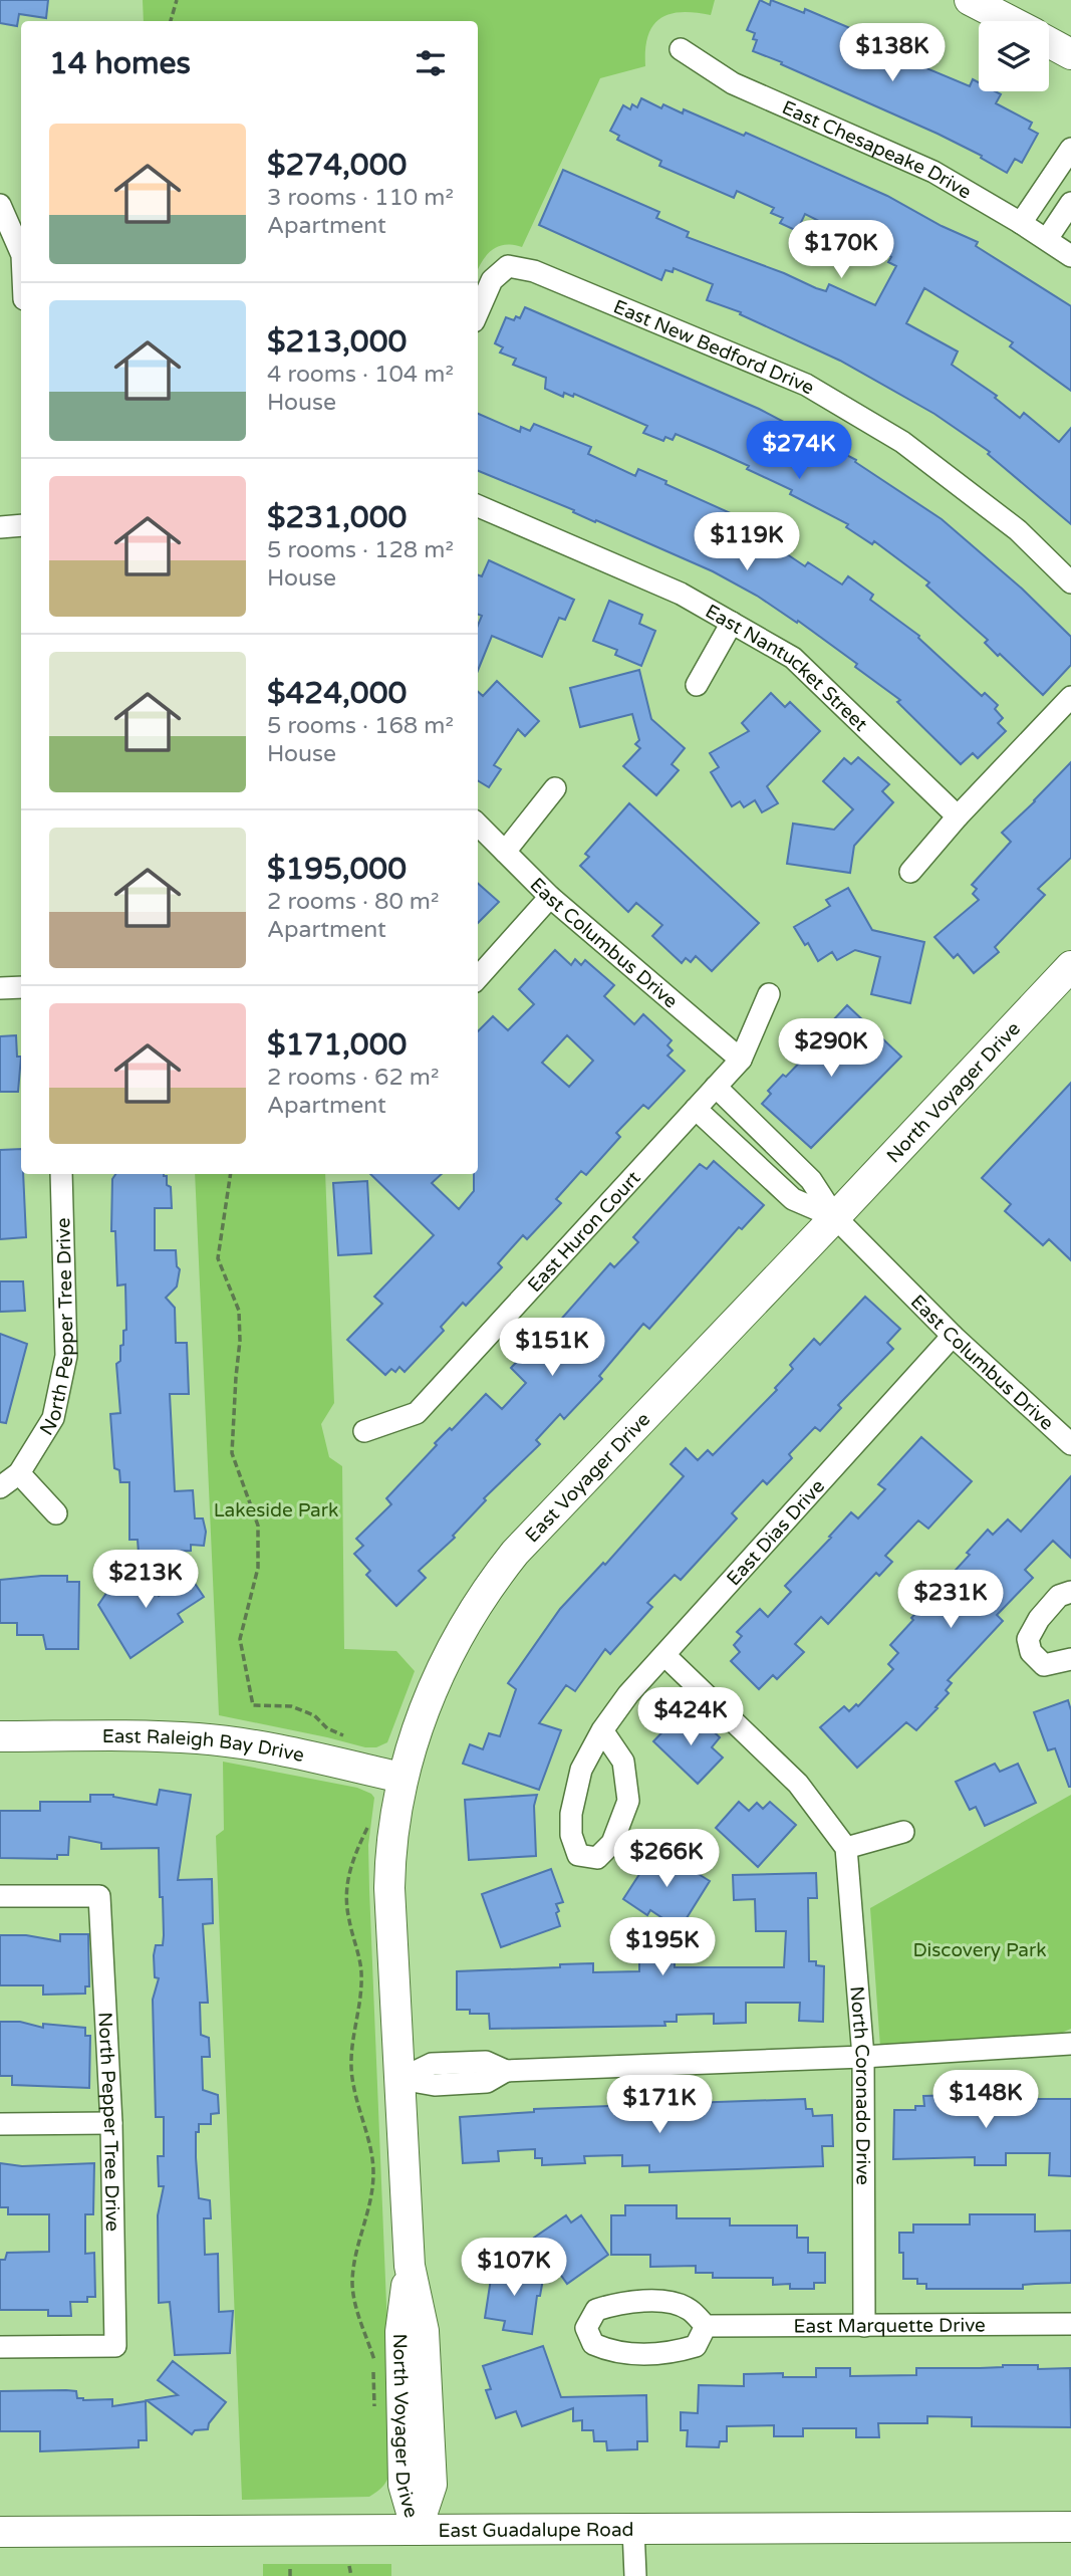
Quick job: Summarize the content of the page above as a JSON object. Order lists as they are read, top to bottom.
{
  "streets": {
    "street": [
      "East Chesapeake Drive",
      "East New Bedford Drive",
      "East Nantucket Street",
      "East Columbus Drive",
      "North Voyager Drive",
      "East Huron Court",
      "North Pepper Tree Drive",
      "East Voyager Drive",
      "East Dias Drive",
      "East Raleigh Bay Drive",
      "North Coronado Drive",
      "East Marquette Drive",
      "East Guadalupe Road"
    ]
  },
  "crossings": [
    ["East Columbus Drive", "North Voyager Drive"],
    ["East Columbus Drive", "East Huron Court"],
    ["East Columbus Drive", "East Voyager Drive"],
    ["East Columbus Drive", "East Dias Drive"],
    ["North Voyager Drive", "East Voyager Drive"],
    ["North Voyager Drive", "East Raleigh Bay Drive"],
    ["North Voyager Drive", "East Guadalupe Road"],
    ["East Voyager Drive", "East Raleigh Bay Drive"],
    ["North Coronado Drive", "East Marquette Drive"]
  ],
  "parks": ["Lakeside Park", "Discovery Park"],
  "page": {
    "heading": "14 homes",
    "price": [
      "$138K",
      "$170K",
      "$274K",
      "$119K",
      "$290K",
      "$151K",
      "$213K",
      "$231K",
      "$424K",
      "$266K",
      "$195K",
      "$148K",
      "$171K",
      "$107K"
    ],
    "list": [
      {
        "name": "$274,000",
        "note": "3 rooms · 110 m² · Apartment"
      },
      {
        "name": "$213,000",
        "note": "4 rooms · 104 m² · House"
      },
      {
        "name": "$231,000",
        "note": "5 rooms · 128 m² · House"
      },
      {
        "name": "$424,000",
        "note": "5 rooms · 168 m² · House"
      },
      {
        "name": "$195,000",
        "note": "2 rooms · 80 m² · Apartment"
      },
      {
        "name": "$171,000",
        "note": "2 rooms · 62 m² · Apartment"
      }
    ]
  }
}
